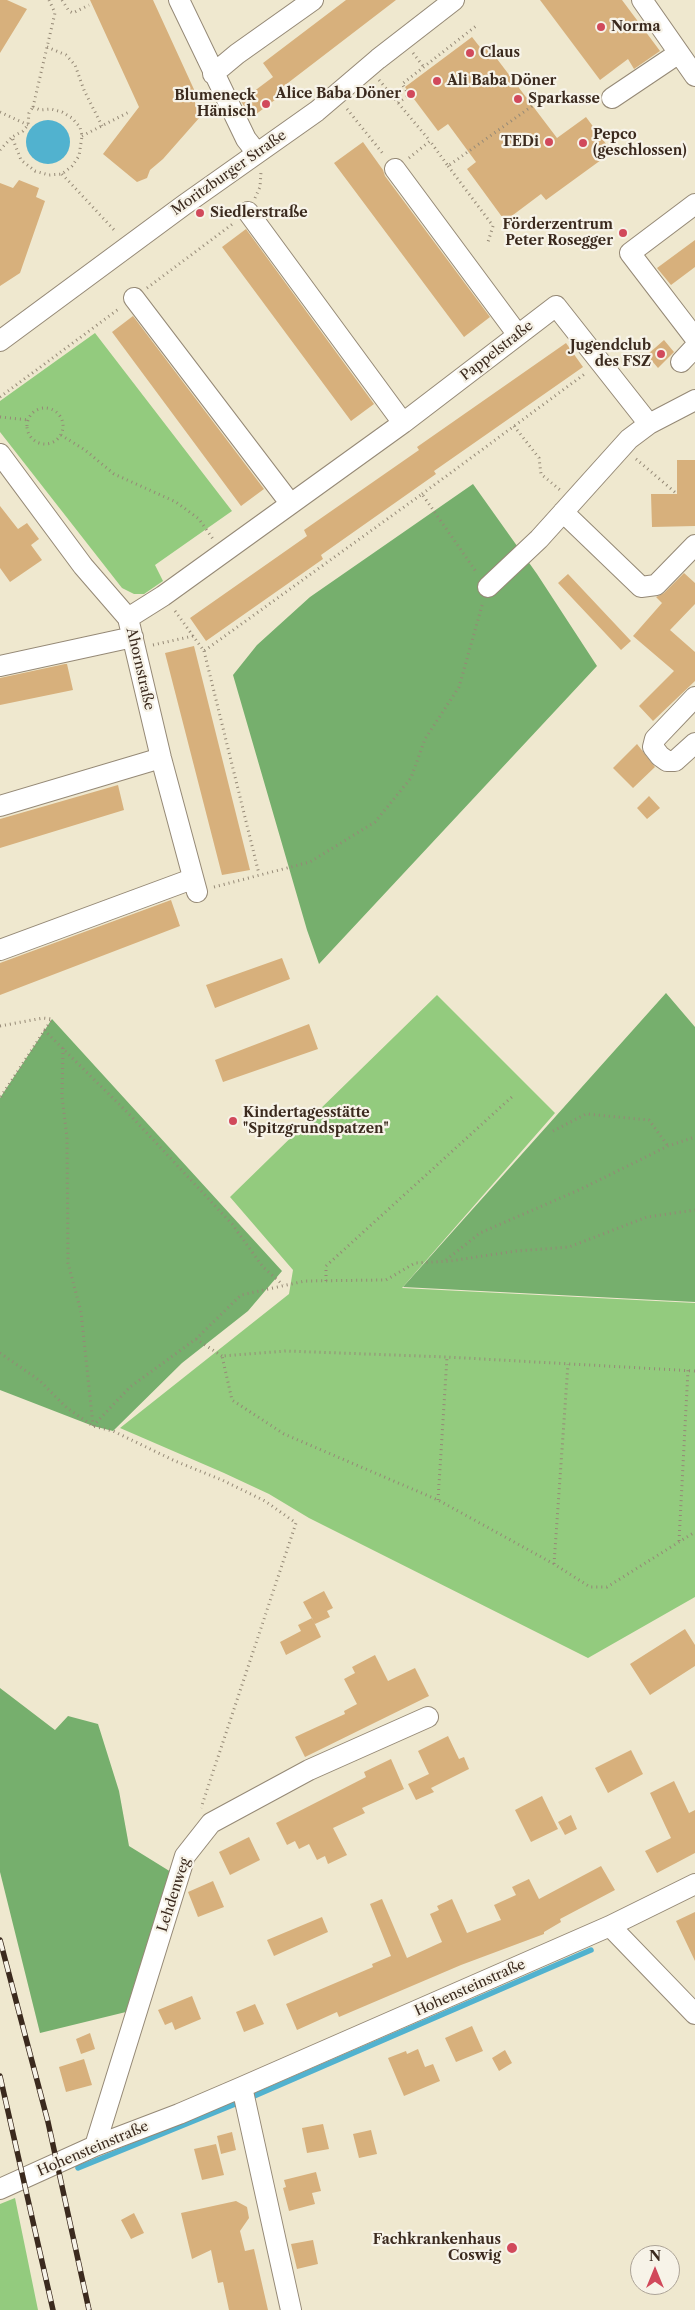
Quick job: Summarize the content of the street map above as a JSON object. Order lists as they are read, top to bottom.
{
  "streets": {
    "street": [
      "Moritzburger Straße",
      "Pappelstraße",
      "Ahornstraße",
      "Lehdenweg",
      "Hohensteinstraße"
    ]
  },
  "crossings": [
    ["Pappelstraße", "Ahornstraße"],
    ["Lehdenweg", "Hohensteinstraße"]
  ],
  "places": [
    "Norma",
    "Claus",
    "Ali Baba Döner",
    "Alice Baba Döner",
    "Sparkasse",
    "Blumeneck Hänisch",
    "TEDi",
    "Pepco (geschlossen)",
    "Siedlerstraße",
    "Förderzentrum Peter Rosegger",
    "Jugendclub des FSZ",
    "Kindertagesstätte \"Spitzgrundspatzen\"",
    "Fachkrankenhaus Coswig"
  ],
  "north": "top"
}
